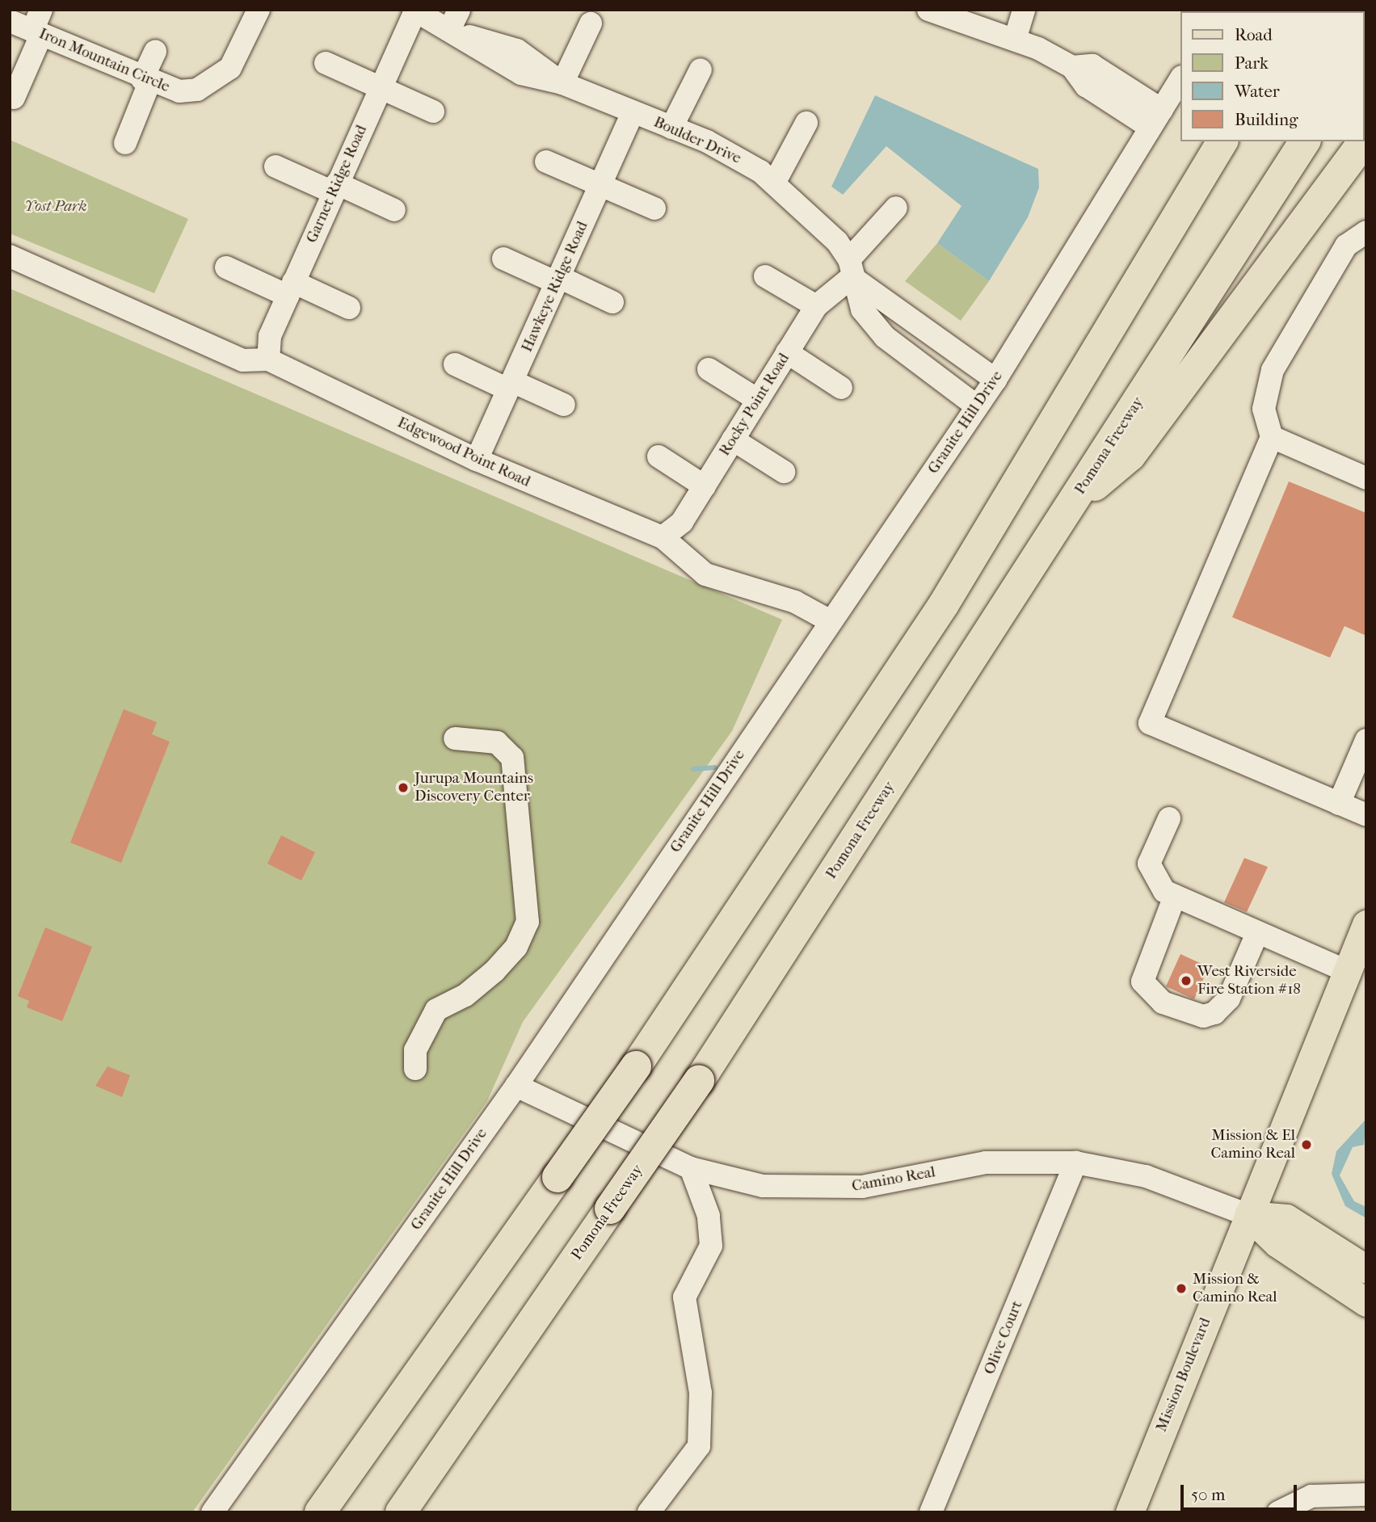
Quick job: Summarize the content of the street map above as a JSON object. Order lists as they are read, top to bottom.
{
  "streets": {
    "highway": ["Pomona Freeway"],
    "main road": ["Camino Real", "Mission Boulevard"],
    "street": [
      "Iron Mountain Circle",
      "Boulder Drive",
      "Garnet Ridge Road",
      "Hawkeye Ridge Road",
      "Rocky Point Road",
      "Granite Hill Drive",
      "Edgewood Point Road",
      "Olive Court"
    ]
  },
  "crossings": [
    ["Boulder Drive", "Garnet Ridge Road"],
    ["Boulder Drive", "Hawkeye Ridge Road"],
    ["Boulder Drive", "Rocky Point Road"],
    ["Boulder Drive", "Granite Hill Drive"],
    ["Garnet Ridge Road", "Edgewood Point Road"],
    ["Hawkeye Ridge Road", "Edgewood Point Road"],
    ["Rocky Point Road", "Edgewood Point Road"],
    ["Granite Hill Drive", "Edgewood Point Road"],
    ["Granite Hill Drive", "Camino Real"],
    ["Camino Real", "Olive Court"],
    ["Camino Real", "Mission Boulevard"]
  ],
  "parks": ["Yost Park"],
  "places": [
    "Jurupa Mountains Discovery Center",
    "West Riverside Fire Station #18",
    "Mission & El Camino Real",
    "Mission & Camino Real"
  ],
  "legend": [
    "Road",
    "Park",
    "Water",
    "Building"
  ],
  "scale_bar": "50 m"
}
